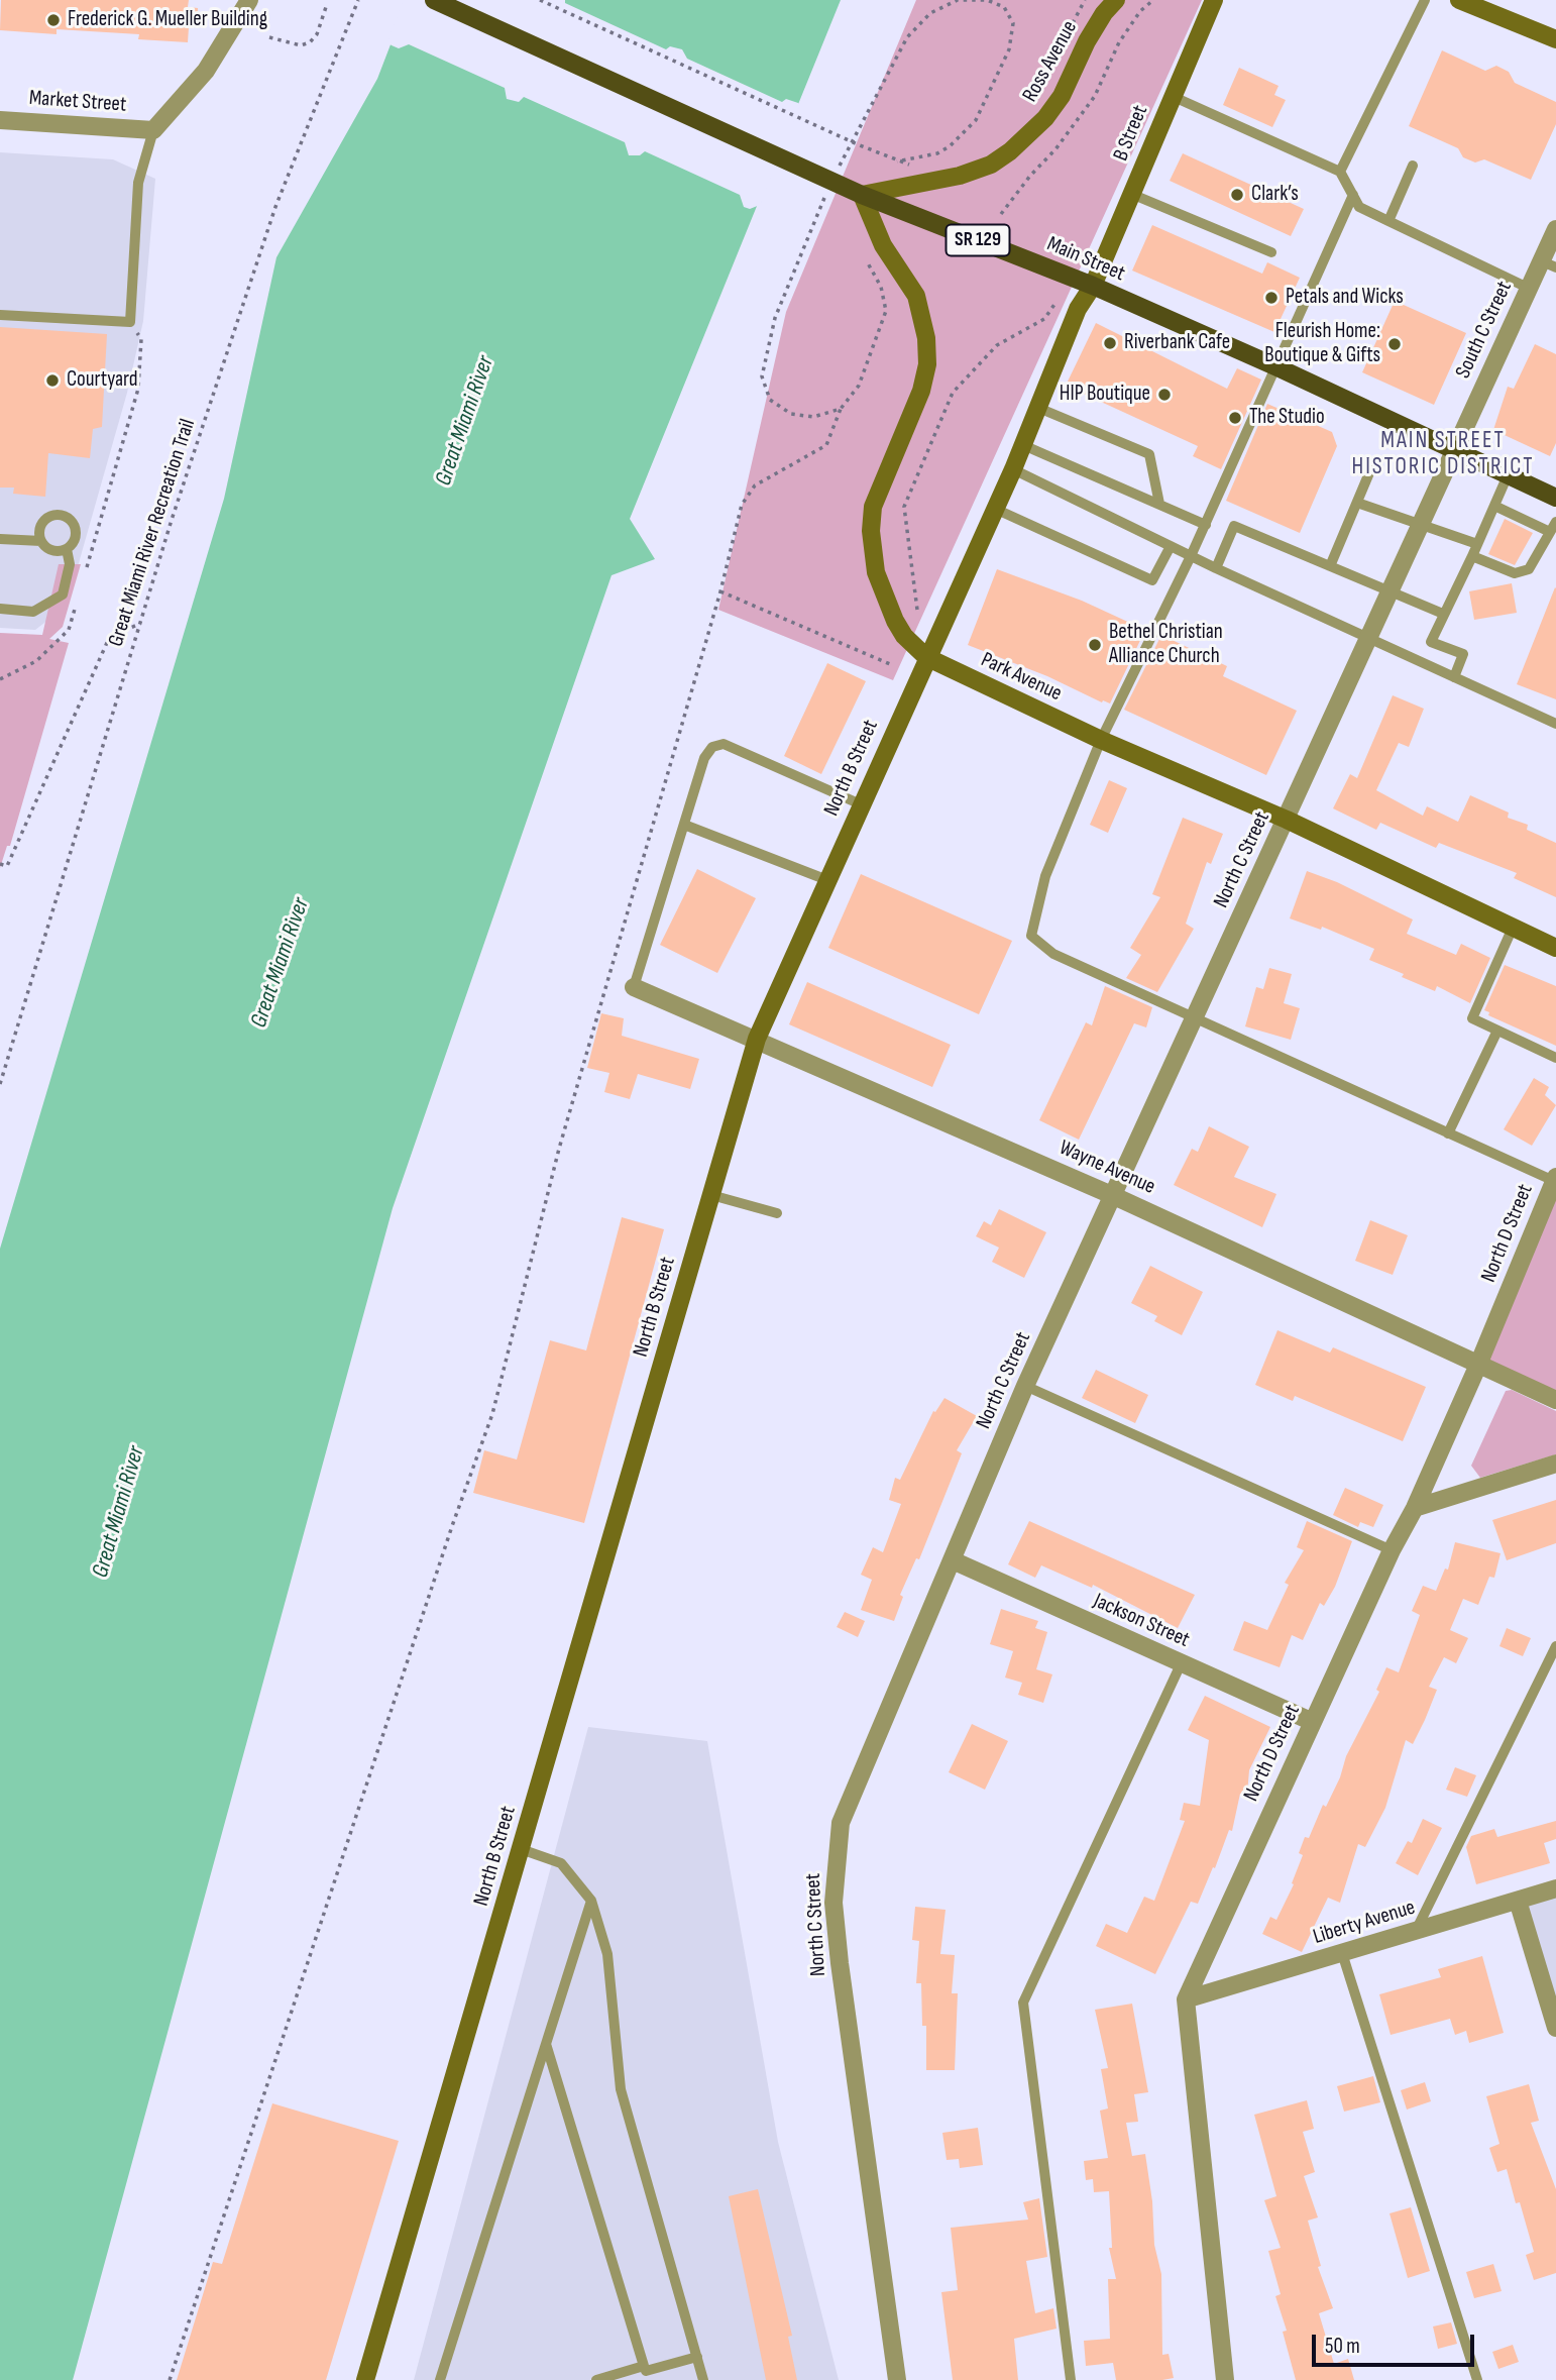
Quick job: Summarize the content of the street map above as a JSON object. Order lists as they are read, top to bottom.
{
  "streets": {
    "main road": [
      "Ross Avenue",
      "B Street",
      "SR 129",
      "Main Street",
      "Park Avenue",
      "North B Street"
    ],
    "street": [
      "Market Street",
      "South C Street",
      "North C Street",
      "Wayne Avenue",
      "North D Street",
      "Jackson Street",
      "Liberty Avenue"
    ],
    "path": ["Great Miami River Recreation Trail"]
  },
  "crossings": [
    ["Ross Avenue", "Main Street"],
    ["Ross Avenue", "Park Avenue"],
    ["B Street", "Main Street"],
    ["B Street", "North B Street"],
    ["Main Street", "South C Street"],
    ["Main Street", "Park Avenue"],
    ["Main Street", "North B Street"],
    ["Main Street", "North C Street"],
    ["South C Street", "North C Street"],
    ["Park Avenue", "North B Street"],
    ["Park Avenue", "North C Street"],
    ["North B Street", "Wayne Avenue"],
    ["North C Street", "Wayne Avenue"],
    ["North C Street", "Jackson Street"],
    ["Wayne Avenue", "North D Street"],
    ["North D Street", "Jackson Street"],
    ["North D Street", "Liberty Avenue"]
  ],
  "districts": ["MAIN STREET HISTORIC DISTRICT"],
  "water": ["Great Miami River"],
  "places": [
    "Frederick G. Mueller Building",
    "Clark’s",
    "Petals and Wicks",
    "Riverbank Cafe",
    "Fleurish Home: Boutique & Gifts",
    "Courtyard",
    "HIP Boutique",
    "The Studio",
    "Bethel Christian Alliance Church"
  ],
  "scale_bar": "50 m"
}
